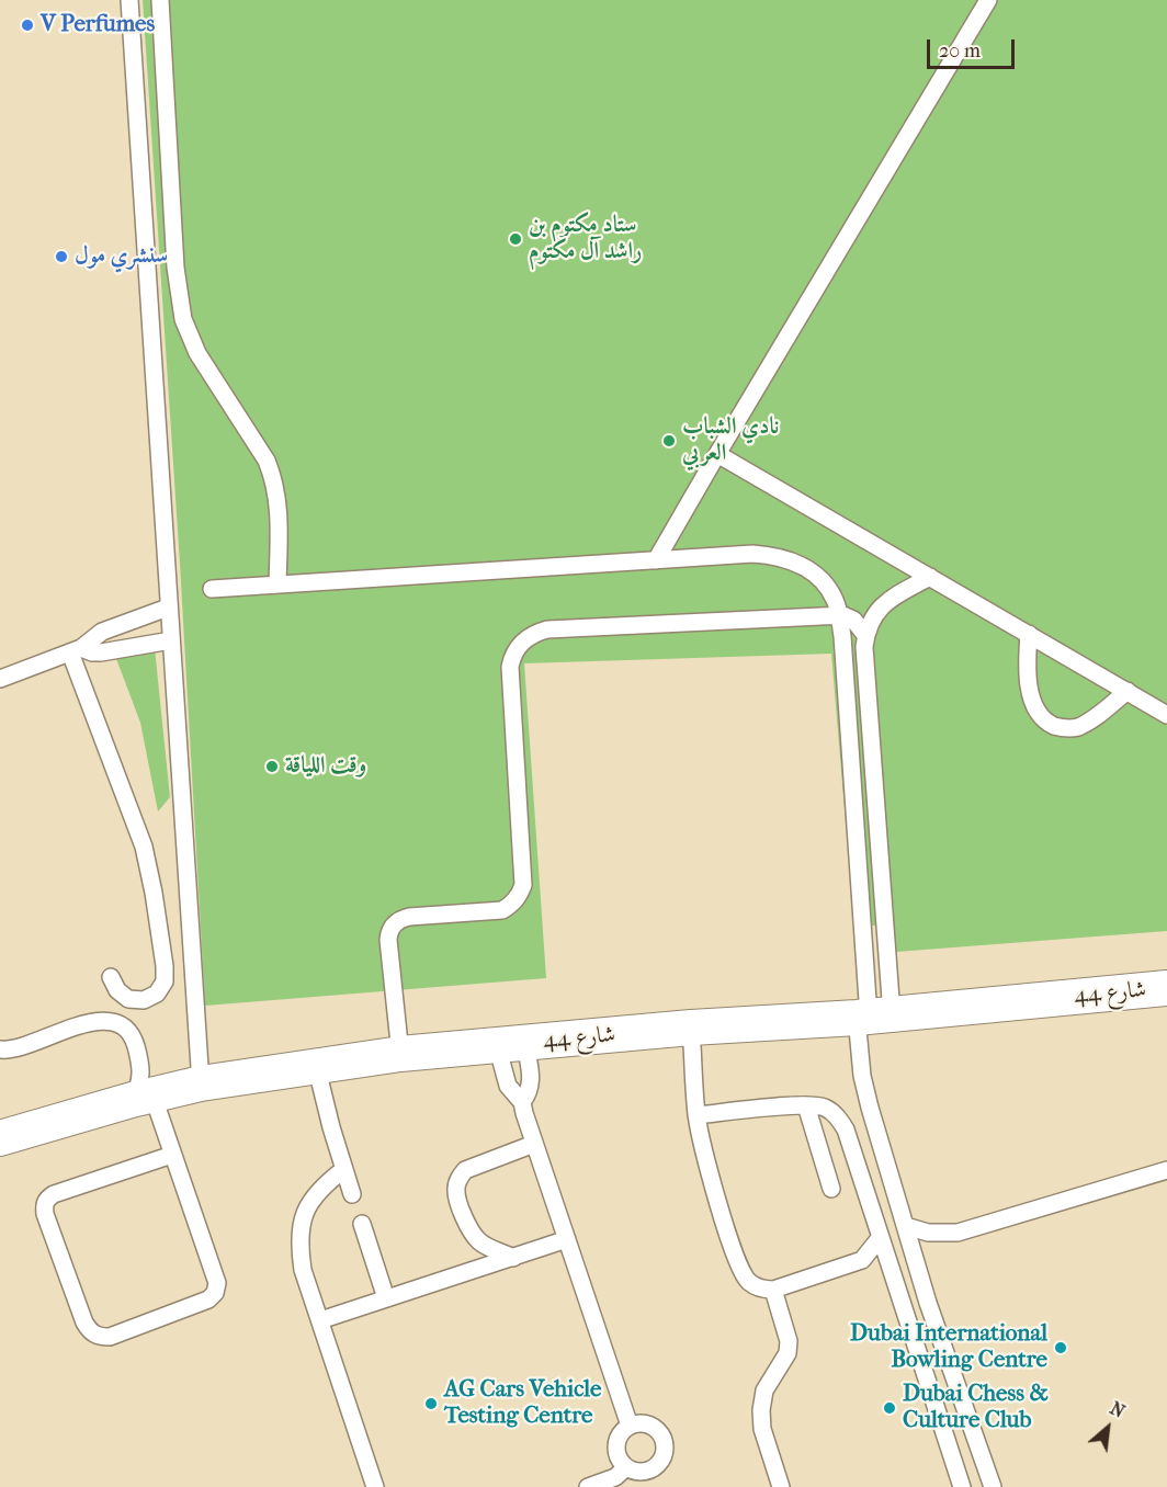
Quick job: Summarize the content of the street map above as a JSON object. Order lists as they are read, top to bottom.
{
  "streets": {
    "street": ["شارع 44"]
  },
  "places": [
    "V Perfumes",
    "ستاد مكتوم بن راشد آل مكتوم",
    "سنشري مول",
    "نادي الشباب العربي",
    "وقت اللياقة",
    "Dubai International Bowling Centre",
    "AG Cars Vehicle Testing Centre",
    "Dubai Chess & Culture Club"
  ],
  "scale_bar": "20 m",
  "north": "top right"
}
